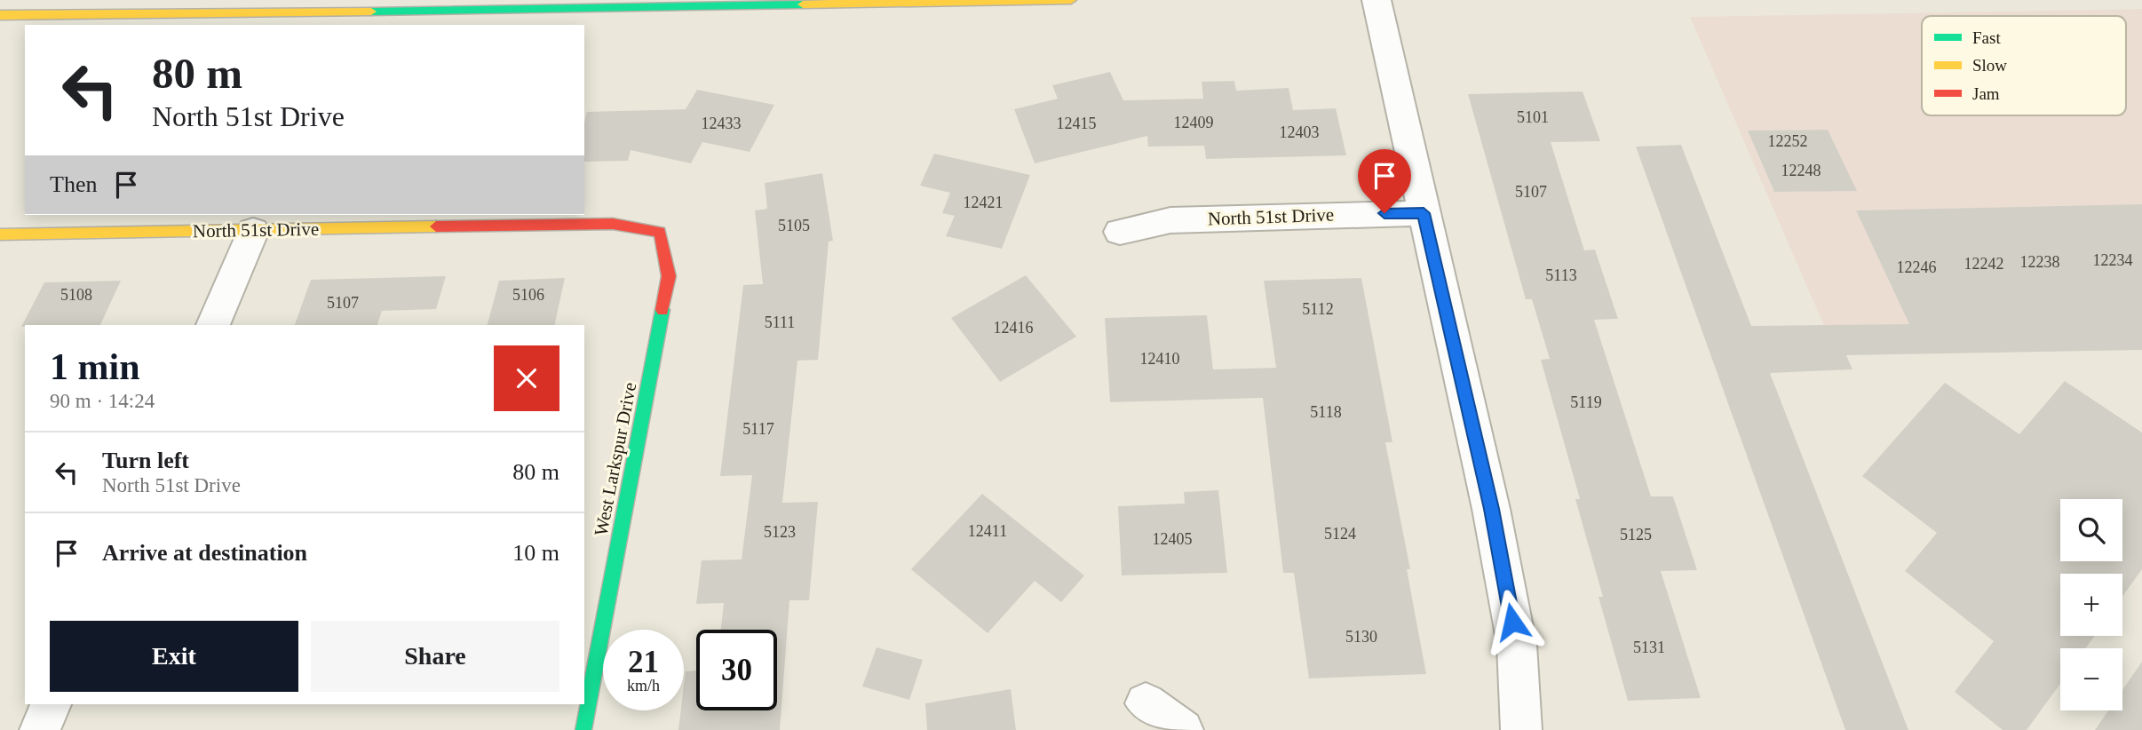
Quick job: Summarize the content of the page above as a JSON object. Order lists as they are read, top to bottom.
{
  "streets": {
    "main road": ["North 51st Drive", "West Larkspur Drive"]
  },
  "crossings": [
    ["North 51st Drive", "West Larkspur Drive"]
  ],
  "house_numbers": [
    "5101",
    "12409",
    "12433",
    "12415",
    "12403",
    "12252",
    "12248",
    "5107",
    "12421",
    "5105",
    "12234",
    "12238",
    "12242",
    "12246",
    "5113",
    "5108",
    "5106",
    "5107",
    "5112",
    "5111",
    "12416",
    "12410",
    "5119",
    "5118",
    "5117",
    "12411",
    "5123",
    "5124",
    "5125",
    "12405",
    "5130",
    "5131"
  ],
  "legend": ["Fast", "Slow", "Jam"],
  "page": {
    "turn": ["80 m", "North 51st Drive"],
    "then": "Then",
    "heading": ["1 min", "90 m · 14:24"],
    "list": [
      {
        "name": "Turn left",
        "note": "North 51st Drive",
        "value": "80 m"
      },
      {
        "name": "Arrive at destination",
        "value": "10 m"
      }
    ],
    "map_buttons": ["+", "−"],
    "buttons": ["Exit", "Share"],
    "speed": "21 km/h",
    "limit": "30"
  }
}
